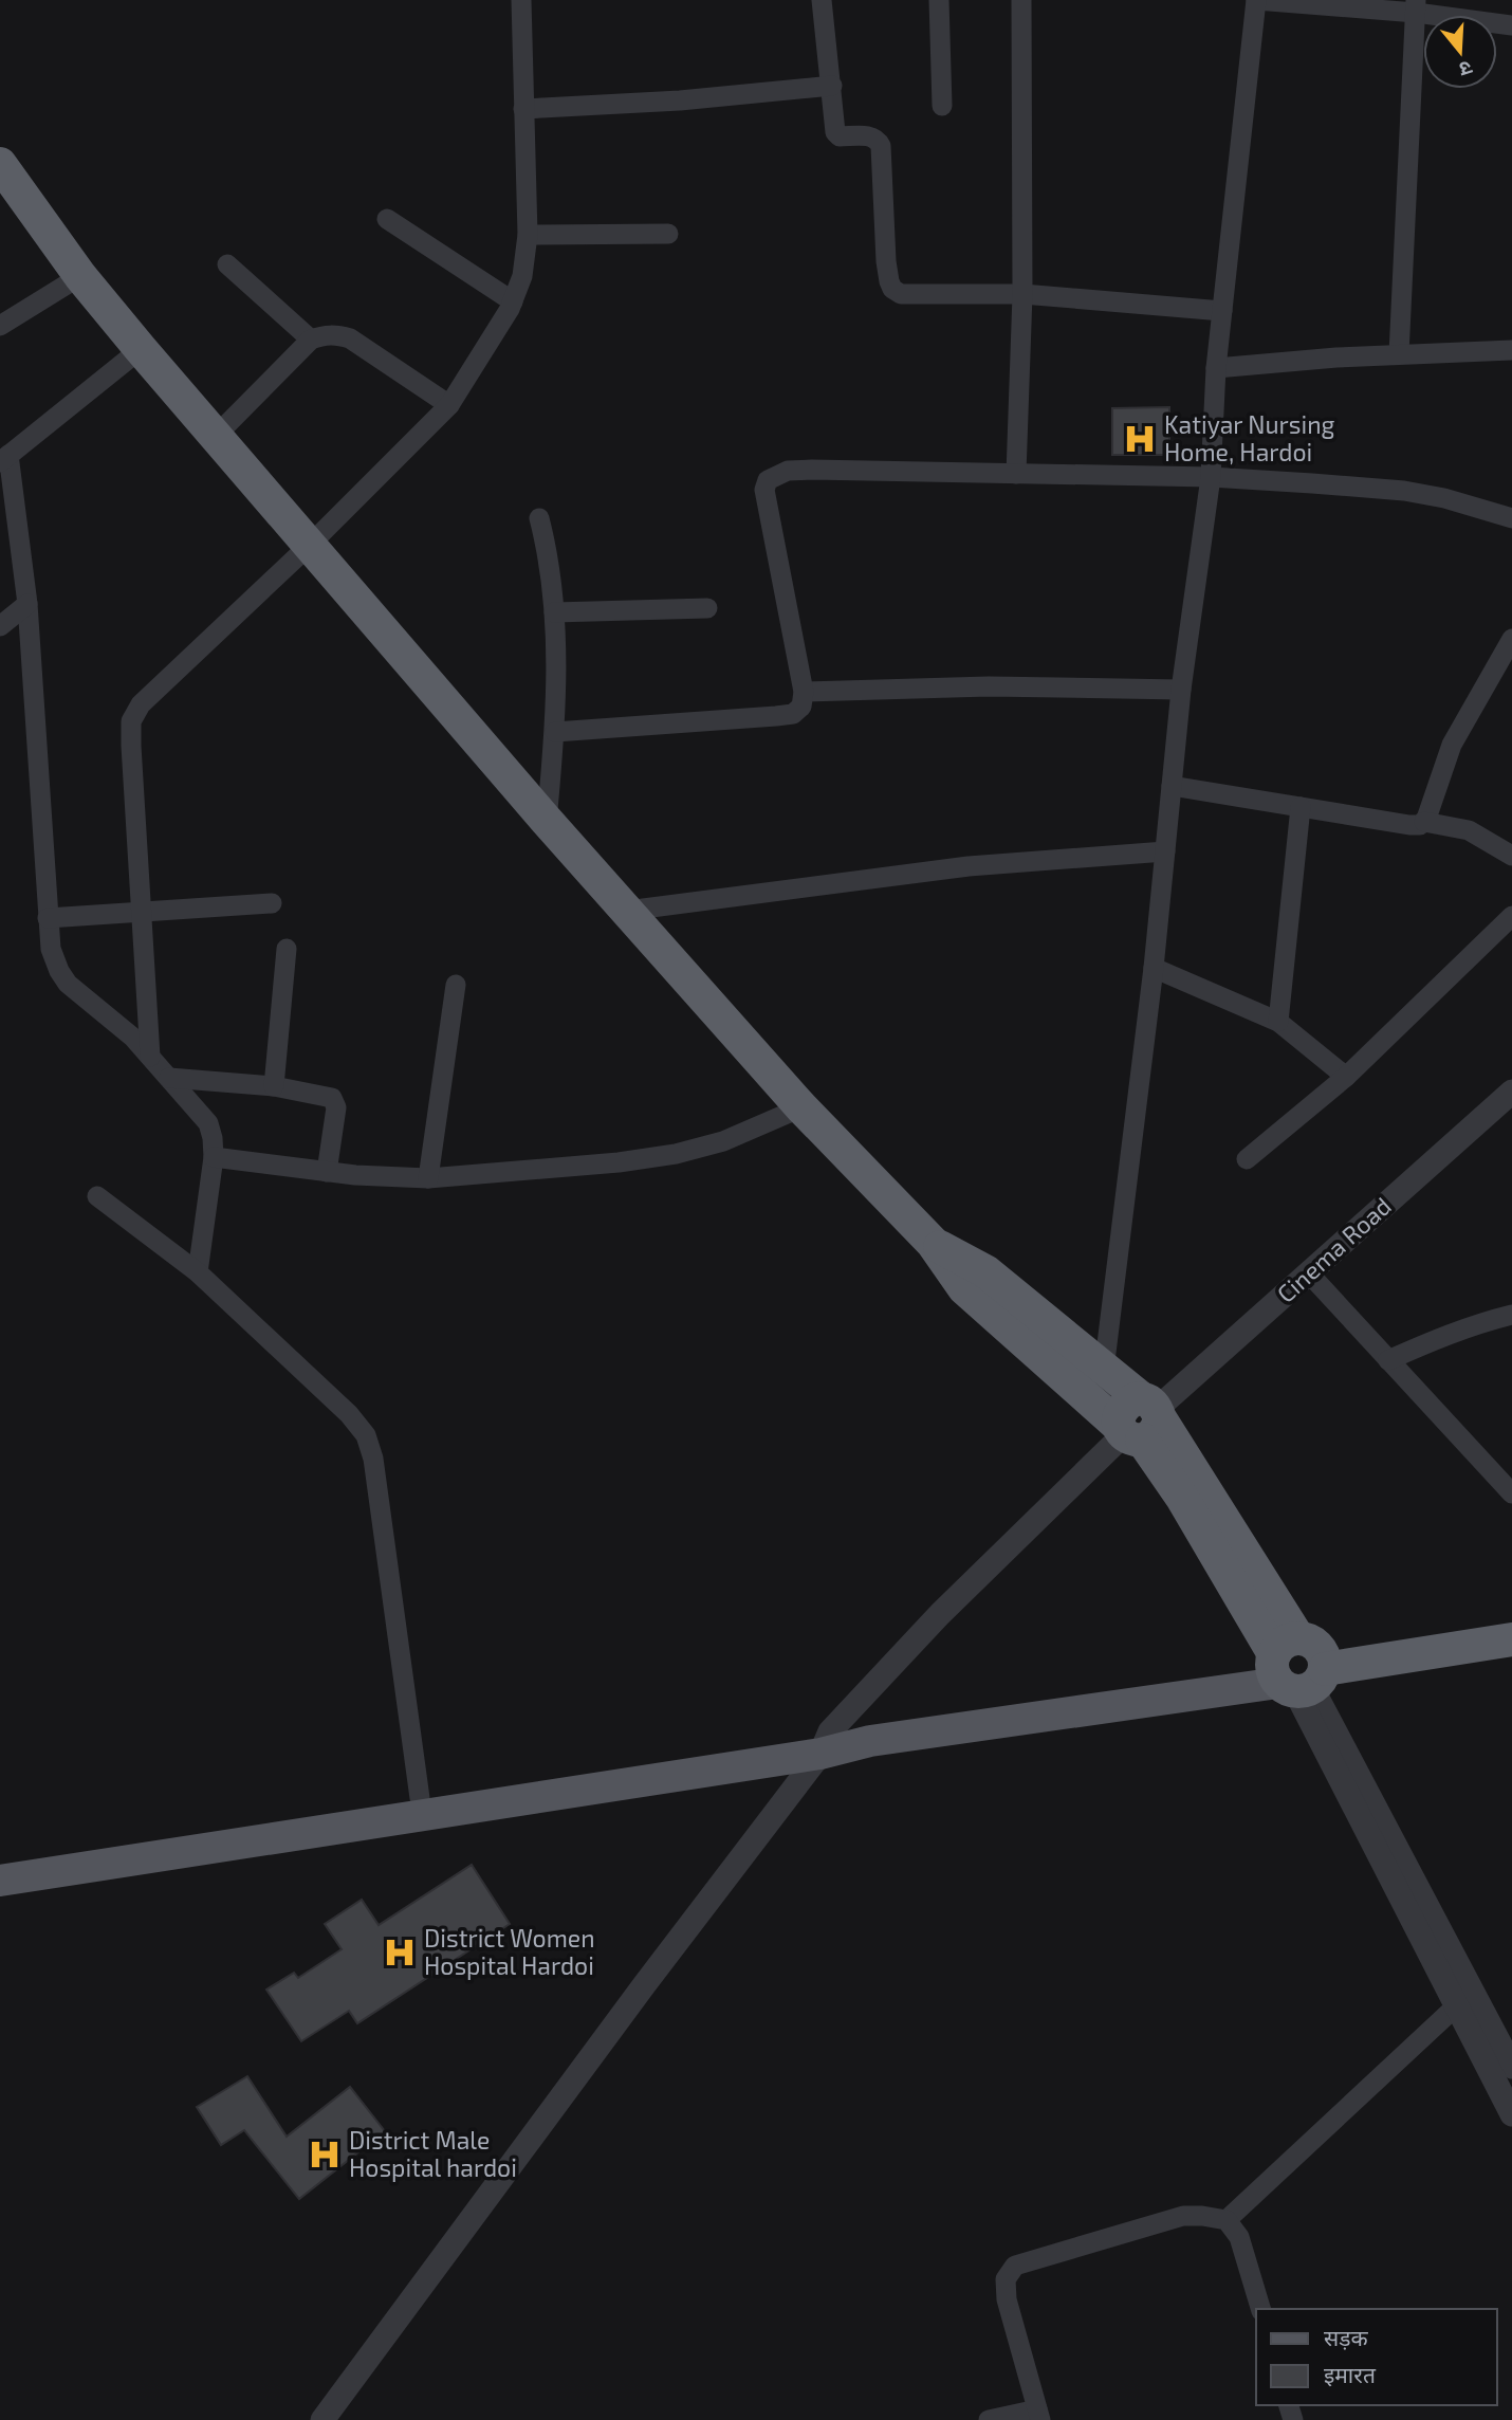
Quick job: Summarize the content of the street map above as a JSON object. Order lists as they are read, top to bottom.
{
  "streets": {
    "street": ["Cinema Road"]
  },
  "places": {
    "hospital": ["Katiyar Nursing Home, Hardoi", "District Women Hospital Hardoi", "District Male Hospital hardoi"]
  },
  "legend": ["सड़क", "इमारत"],
  "north": "bottom"
}
